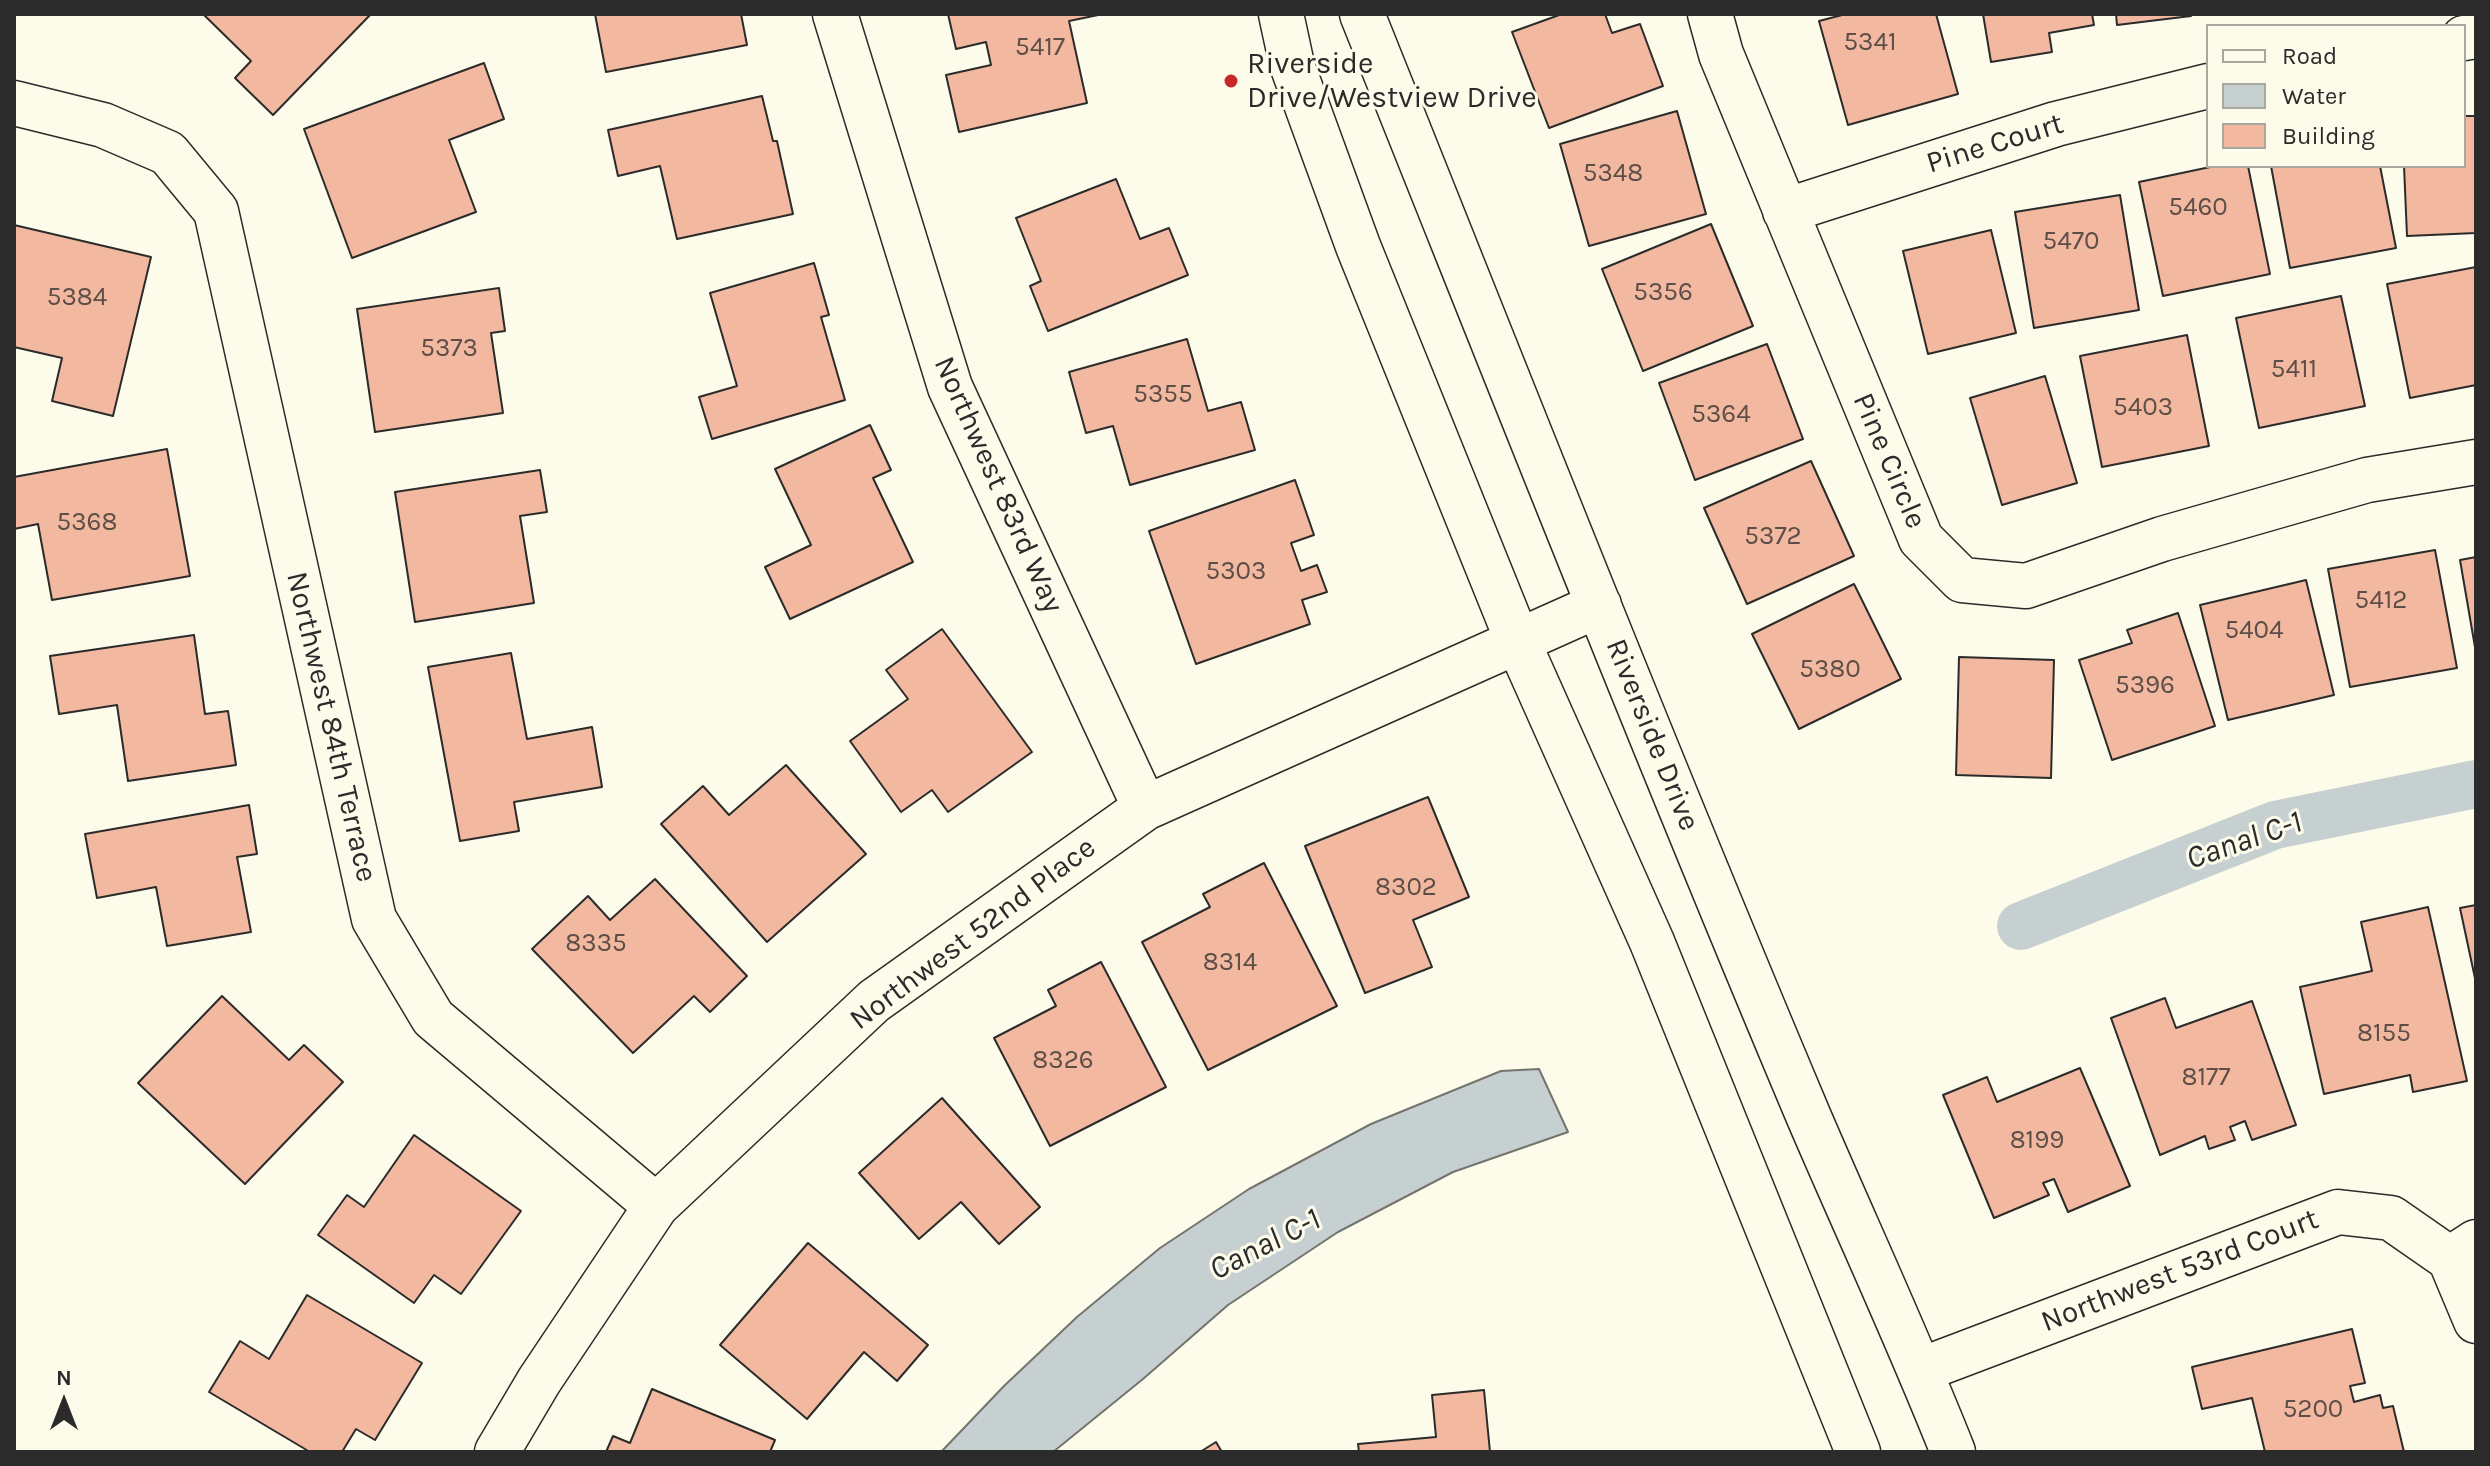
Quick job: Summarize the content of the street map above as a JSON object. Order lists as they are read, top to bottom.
{
  "streets": {
    "street": [
      "Pine Court",
      "Pine Circle",
      "Northwest 83rd Way",
      "Northwest 84th Terrace",
      "Riverside Drive",
      "Northwest 52nd Place",
      "Northwest 53rd Court"
    ]
  },
  "crossings": [
    ["Pine Court", "Pine Circle"],
    ["Northwest 83rd Way", "Northwest 52nd Place"],
    ["Northwest 84th Terrace", "Northwest 52nd Place"],
    ["Riverside Drive", "Northwest 52nd Place"],
    ["Riverside Drive", "Northwest 53rd Court"]
  ],
  "water": ["Canal C-1"],
  "places": ["Riverside Drive/Westview Drive"],
  "house_numbers": [
    "5341",
    "5417",
    "5348",
    "5460",
    "5470",
    "5356",
    "5384",
    "5373",
    "5411",
    "5355",
    "5403",
    "5364",
    "5368",
    "5372",
    "5303",
    "5412",
    "5404",
    "5380",
    "5396",
    "8302",
    "8335",
    "8314",
    "8155",
    "8326",
    "8177",
    "8199",
    "5200"
  ],
  "legend": ["Road", "Water", "Building"],
  "north": "top"
}
